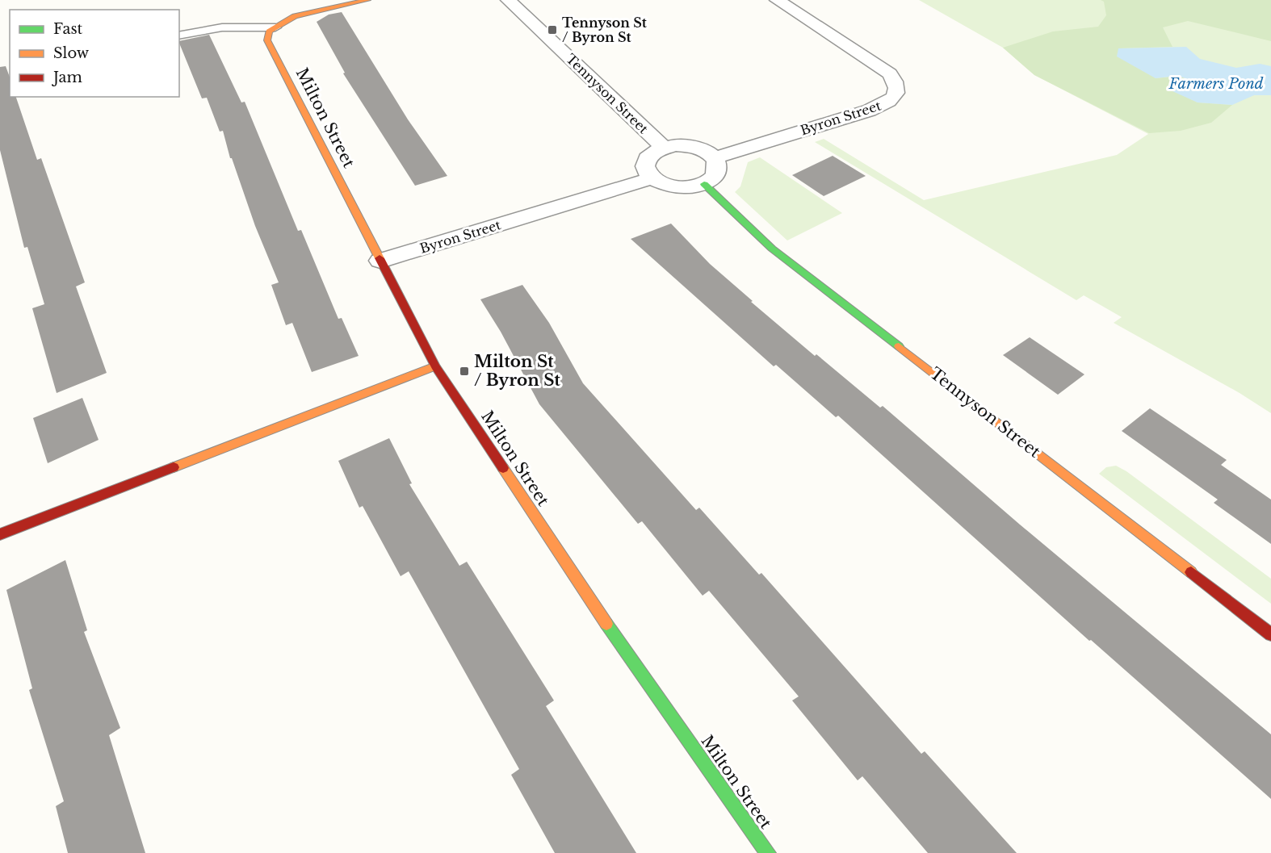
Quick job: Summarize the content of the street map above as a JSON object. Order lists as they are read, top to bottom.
{
  "streets": {
    "street": ["Tennyson Street", "Milton Street", "Byron Street"]
  },
  "crossings": [
    ["Tennyson Street", "Byron Street"],
    ["Milton Street", "Byron Street"]
  ],
  "water": ["Farmers Pond"],
  "places": {
    "transit": ["Tennyson St / Byron St", "Milton St / Byron St"]
  },
  "legend": ["Fast", "Slow", "Jam"]
}
